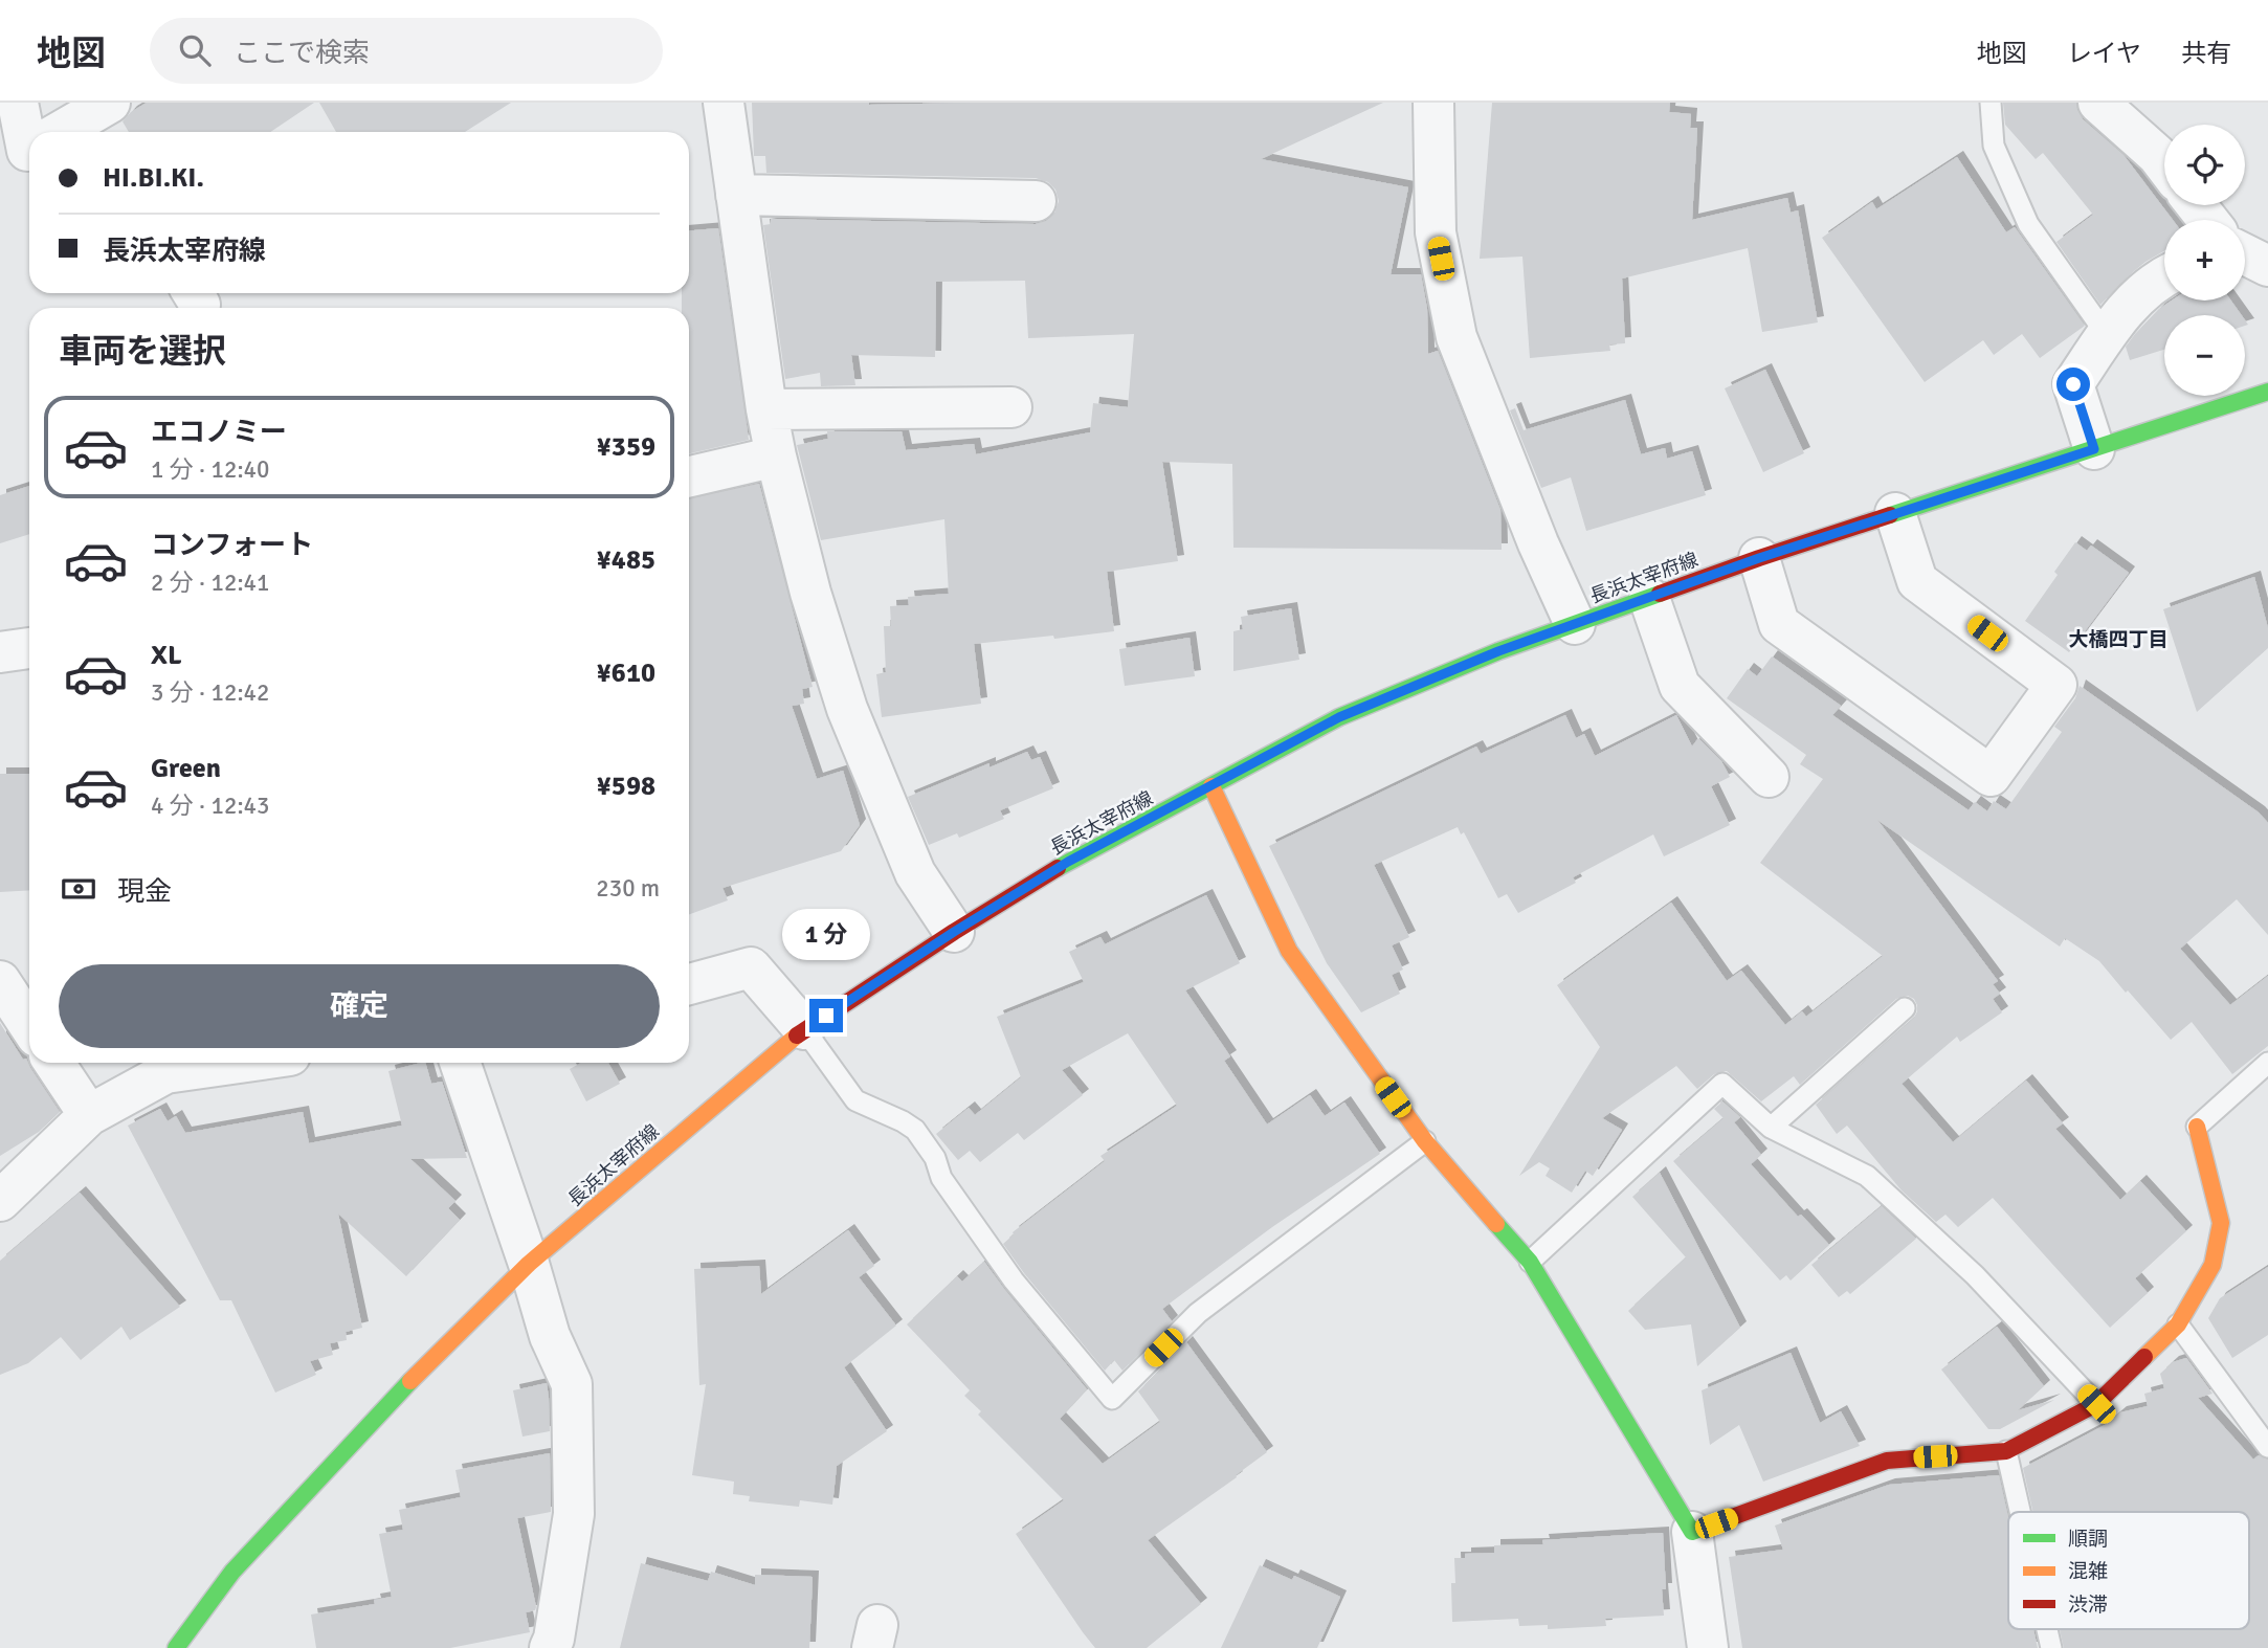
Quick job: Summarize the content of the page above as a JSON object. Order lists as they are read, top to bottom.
{
  "streets": {
    "street": ["長浜太宰府線"]
  },
  "districts": ["大橋四丁目"],
  "legend": ["順調", "混雑", "渋滞"],
  "page": {
    "header": "地図",
    "search": "ここで検索",
    "nav": ["地図", "レイヤ", "共有"],
    "map_buttons": ["+", "−"],
    "banner": ["HI.BI.KI.", "長浜太宰府線"],
    "heading": "車両を選択",
    "list": [
      {
        "name": "エコノミー",
        "note": "1 分 · 12:40",
        "value": "¥359"
      },
      {
        "name": "コンフォート",
        "note": "2 分 · 12:41",
        "value": "¥485"
      },
      {
        "name": "XL",
        "note": "3 分 · 12:42",
        "value": "¥610"
      },
      {
        "name": "Green",
        "note": "4 分 · 12:43",
        "value": "¥598"
      }
    ],
    "pay": ["現金", "230 m"],
    "bubble": "1 分",
    "buttons": "確定"
  }
}
